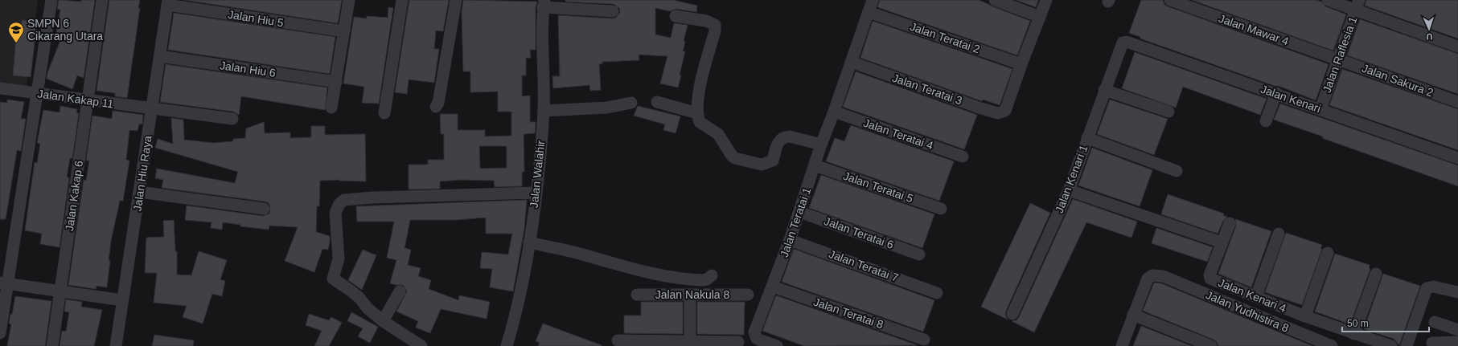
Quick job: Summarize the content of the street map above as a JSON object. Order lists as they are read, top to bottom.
{
  "streets": {
    "street": [
      "Jalan Hiu 5",
      "Jalan Mawar 4",
      "Jalan Teratai 2",
      "Jalan Raflesia 1",
      "Jalan Hiu 6",
      "Jalan Sakura 2",
      "Jalan Teratai 3",
      "Jalan Kakap 11",
      "Jalan Kenari",
      "Jalan Teratai 4",
      "Jalan Hiu Raya",
      "Jalan Walahir",
      "Jalan Kenari 1",
      "Jalan Teratai 5",
      "Jalan Kakap 6",
      "Jalan Teratai 1",
      "Jalan Teratai 6",
      "Jalan Teratai 7",
      "Jalan Nakula 8",
      "Jalan Kenari 4",
      "Jalan Yudhistira 8",
      "Jalan Teratai 8"
    ]
  },
  "crossings": [
    ["Jalan Hiu 5", "Jalan Hiu Raya"],
    ["Jalan Mawar 4", "Jalan Raflesia 1"],
    ["Jalan Mawar 4", "Jalan Sakura 2"],
    ["Jalan Teratai 2", "Jalan Teratai 3"],
    ["Jalan Teratai 2", "Jalan Teratai 1"],
    ["Jalan Raflesia 1", "Jalan Sakura 2"],
    ["Jalan Raflesia 1", "Jalan Kenari"],
    ["Jalan Hiu 6", "Jalan Hiu Raya"],
    ["Jalan Teratai 3", "Jalan Teratai 1"],
    ["Jalan Kakap 11", "Jalan Hiu Raya"],
    ["Jalan Kakap 11", "Jalan Kakap 6"],
    ["Jalan Kenari", "Jalan Kenari 1"],
    ["Jalan Teratai 4", "Jalan Teratai 1"],
    ["Jalan Teratai 5", "Jalan Teratai 1"],
    ["Jalan Teratai 1", "Jalan Teratai 6"],
    ["Jalan Teratai 1", "Jalan Teratai 7"],
    ["Jalan Teratai 1", "Jalan Teratai 8"]
  ],
  "places": {
    "school or university": ["SMPN 6 Cikarang Utara"]
  },
  "scale_bar": "50 m",
  "north": "bottom"
}
